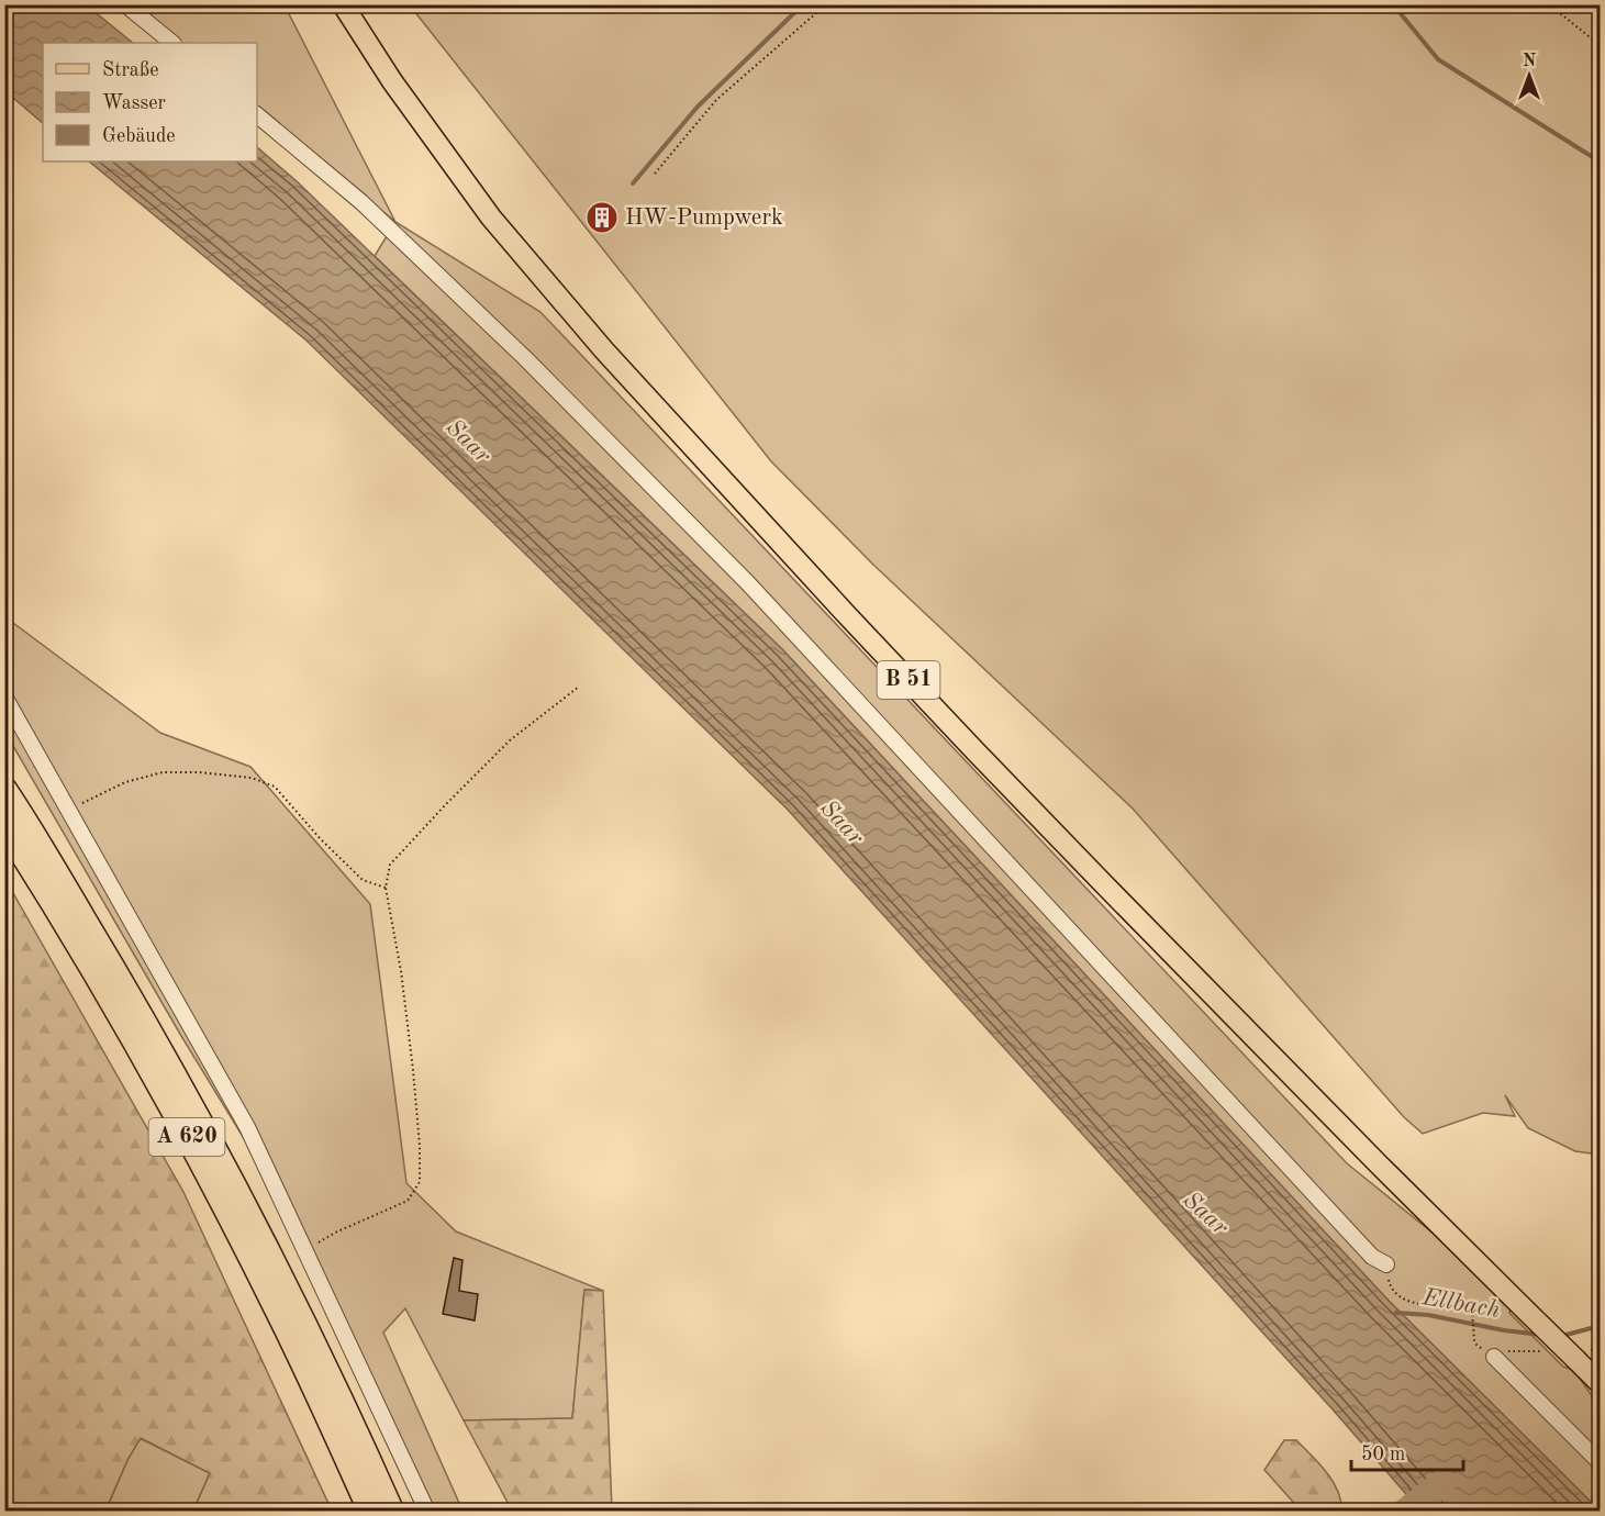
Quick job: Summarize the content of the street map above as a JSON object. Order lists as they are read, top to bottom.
{
  "streets": {
    "highway": ["A 620"],
    "main road": ["B 51"]
  },
  "water": ["Saar", "Ellbach"],
  "places": {
    "building": ["HW-Pumpwerk"]
  },
  "legend": ["Straße", "Wasser", "Gebäude"],
  "scale_bar": "50 m",
  "north": "top"
}
